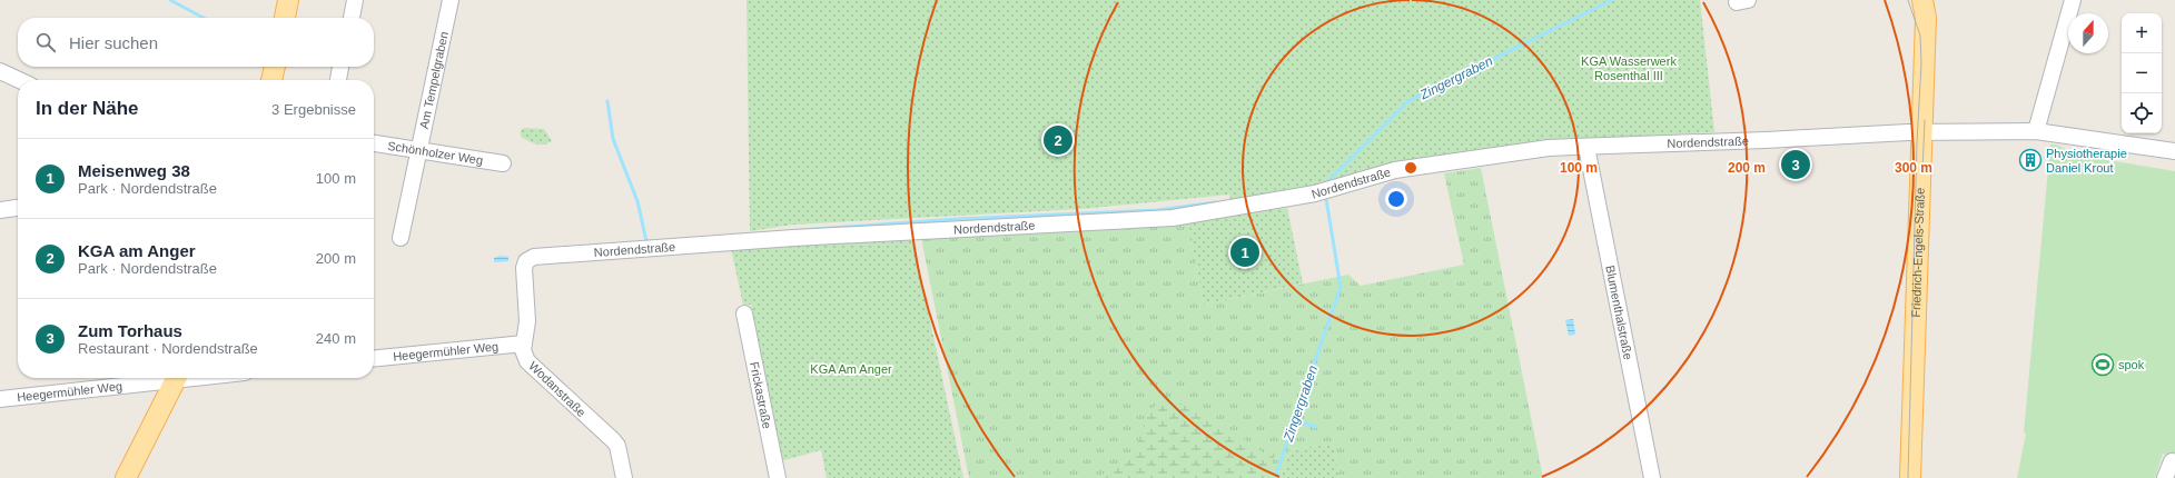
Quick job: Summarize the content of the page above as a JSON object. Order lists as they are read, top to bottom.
{
  "streets": {
    "main road": ["Friedrich-Engels-Straße"],
    "street": [
      "Am Tempelgraben",
      "Nordendstraße",
      "Schönholzer Weg",
      "Blumenthalstraße",
      "Heegermühler Weg",
      "Wodanstraße",
      "Frickastraße"
    ]
  },
  "crossings": [
    ["Am Tempelgraben", "Schönholzer Weg"],
    ["Nordendstraße", "Friedrich-Engels-Straße"],
    ["Nordendstraße", "Blumenthalstraße"],
    ["Nordendstraße", "Wodanstraße"],
    ["Heegermühler Weg", "Wodanstraße"]
  ],
  "water": ["Zingergraben"],
  "parks": ["KGA Wasserwerk Rosenthal III", "KGA Am Anger"],
  "places": {
    "building": ["Physiotherapie Daniel Krout"],
    "sports": ["spok"]
  },
  "north": "top",
  "page": {
    "map_buttons": ["+", "−"],
    "search": "Hier suchen",
    "heading": ["In der Nähe", "3 Ergebnisse"],
    "pins": ["2", "3", "1"],
    "list": [
      {
        "mark": "1",
        "name": "Meisenweg 38",
        "note": "Park · Nordendstraße",
        "value": "100 m"
      },
      {
        "mark": "2",
        "name": "KGA am Anger",
        "note": "Park · Nordendstraße",
        "value": "200 m"
      },
      {
        "mark": "3",
        "name": "Zum Torhaus",
        "note": "Restaurant · Nordendstraße",
        "value": "240 m"
      }
    ]
  },
  "rings": ["100 m", "200 m", "300 m"]
}
